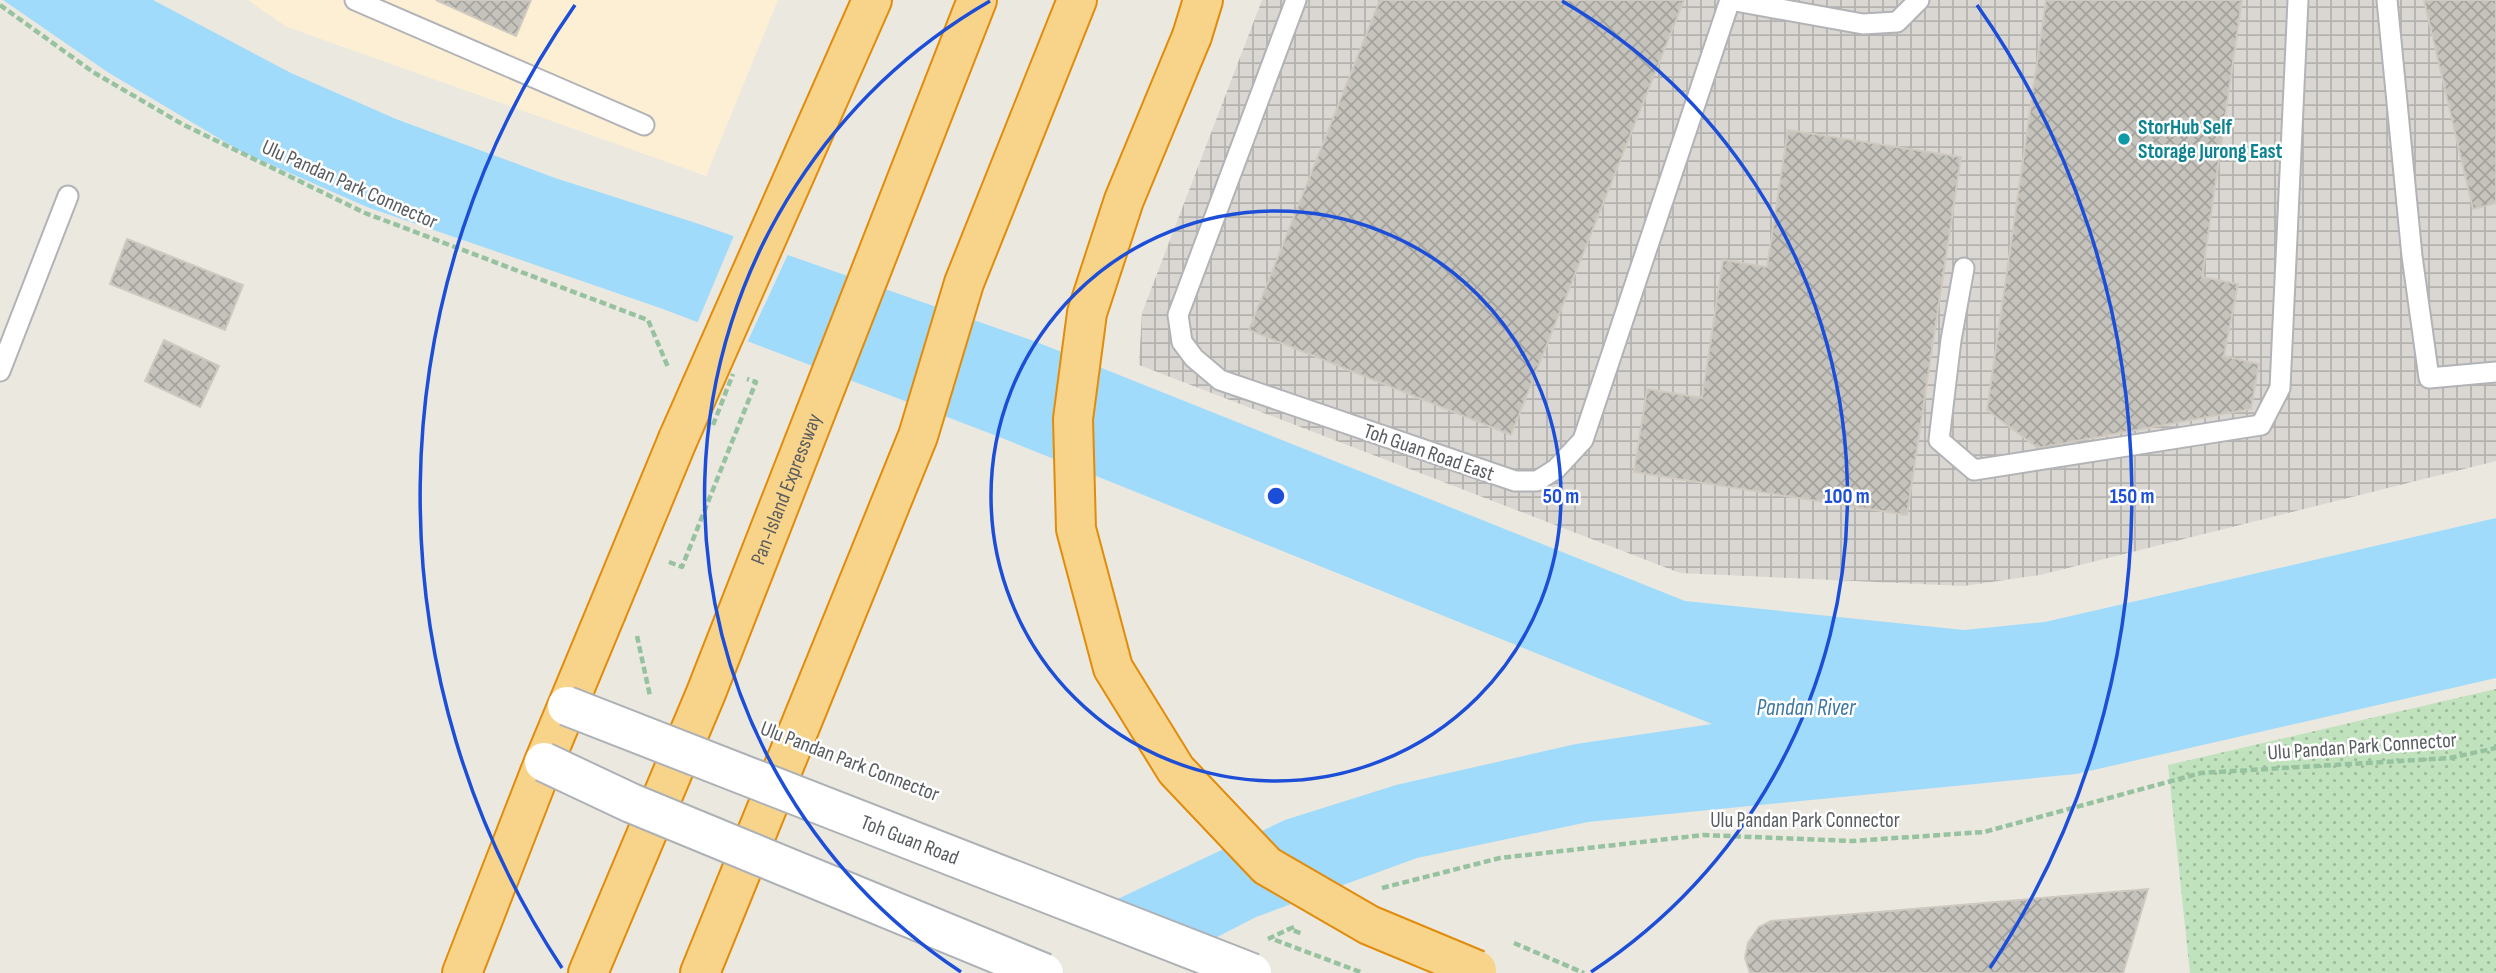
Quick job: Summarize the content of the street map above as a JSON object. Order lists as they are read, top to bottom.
{
  "streets": {
    "highway": ["Pan-Island Expressway"],
    "main road": ["Toh Guan Road"],
    "lane": ["Toh Guan Road East"],
    "path": ["Ulu Pandan Park Connector"]
  },
  "water": ["Pandan River"],
  "places": ["StorHub Self Storage Jurong East"],
  "rings": ["50 m", "100 m", "150 m"]
}
